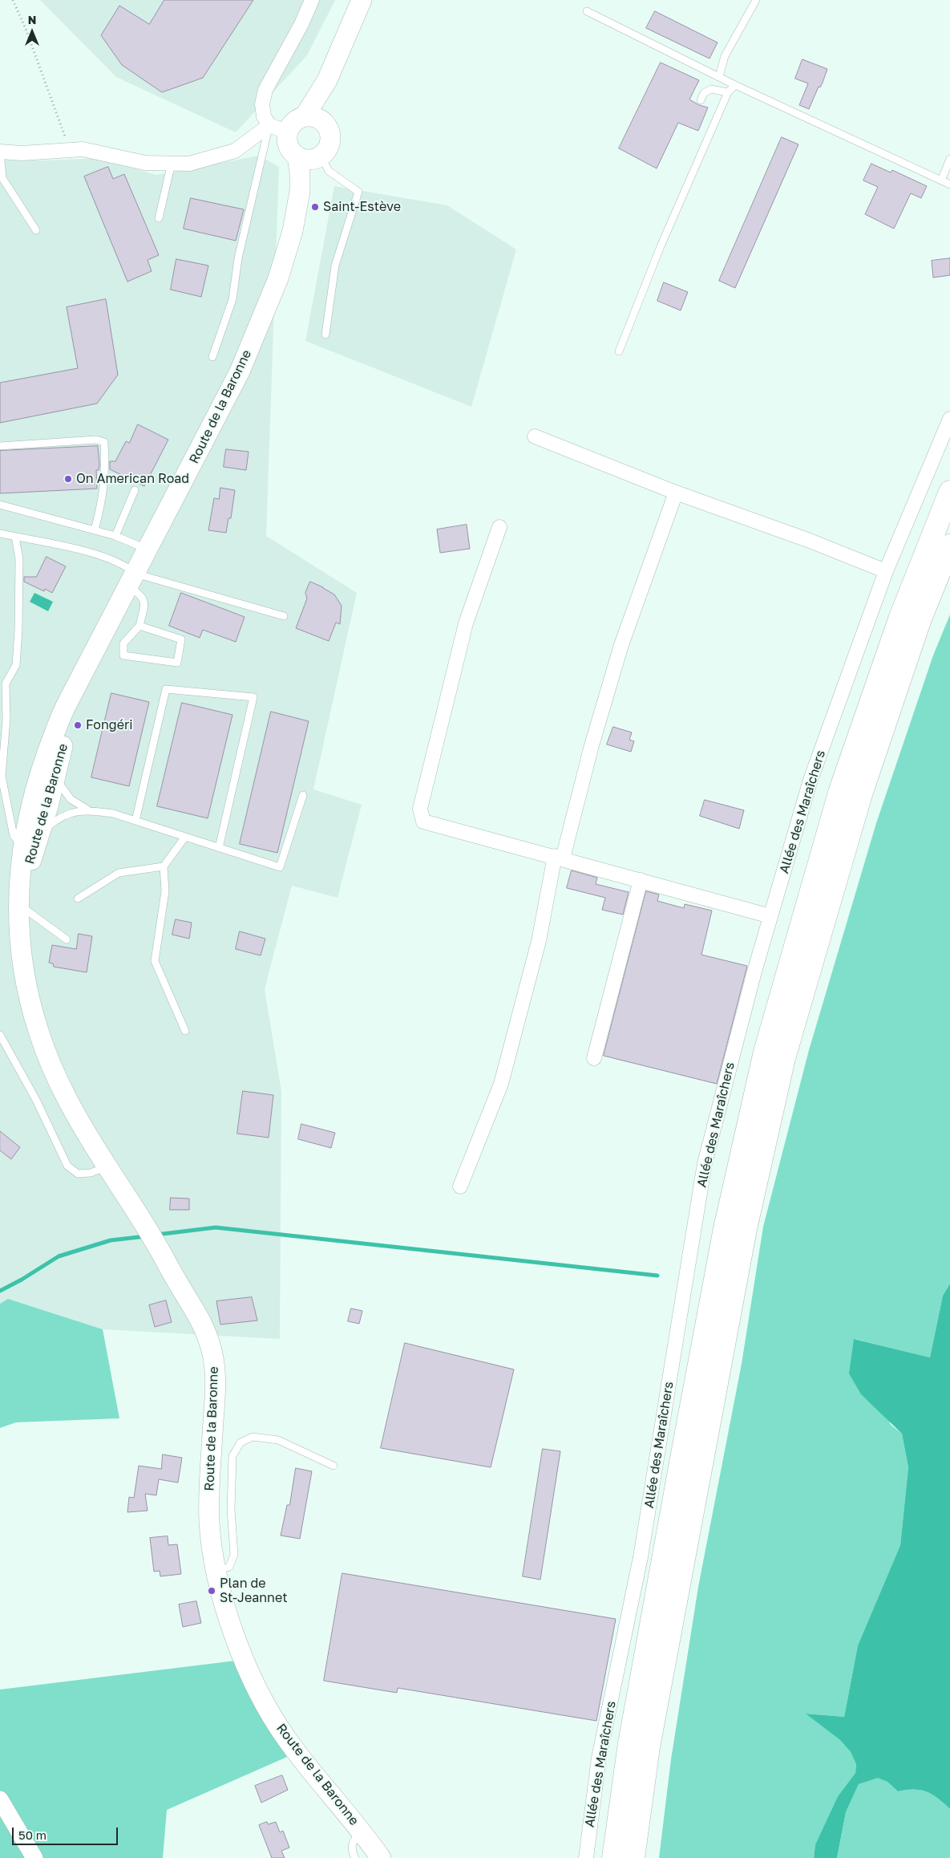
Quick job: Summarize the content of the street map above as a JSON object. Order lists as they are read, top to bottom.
{
  "streets": {
    "main road": ["Route de la Baronne"],
    "street": ["Allée des Maraîchers"]
  },
  "places": [
    "Saint-Estève",
    "On American Road",
    "Fongéri",
    "Plan de St-Jeannet"
  ],
  "scale_bar": "50 m",
  "north": "top"
}
